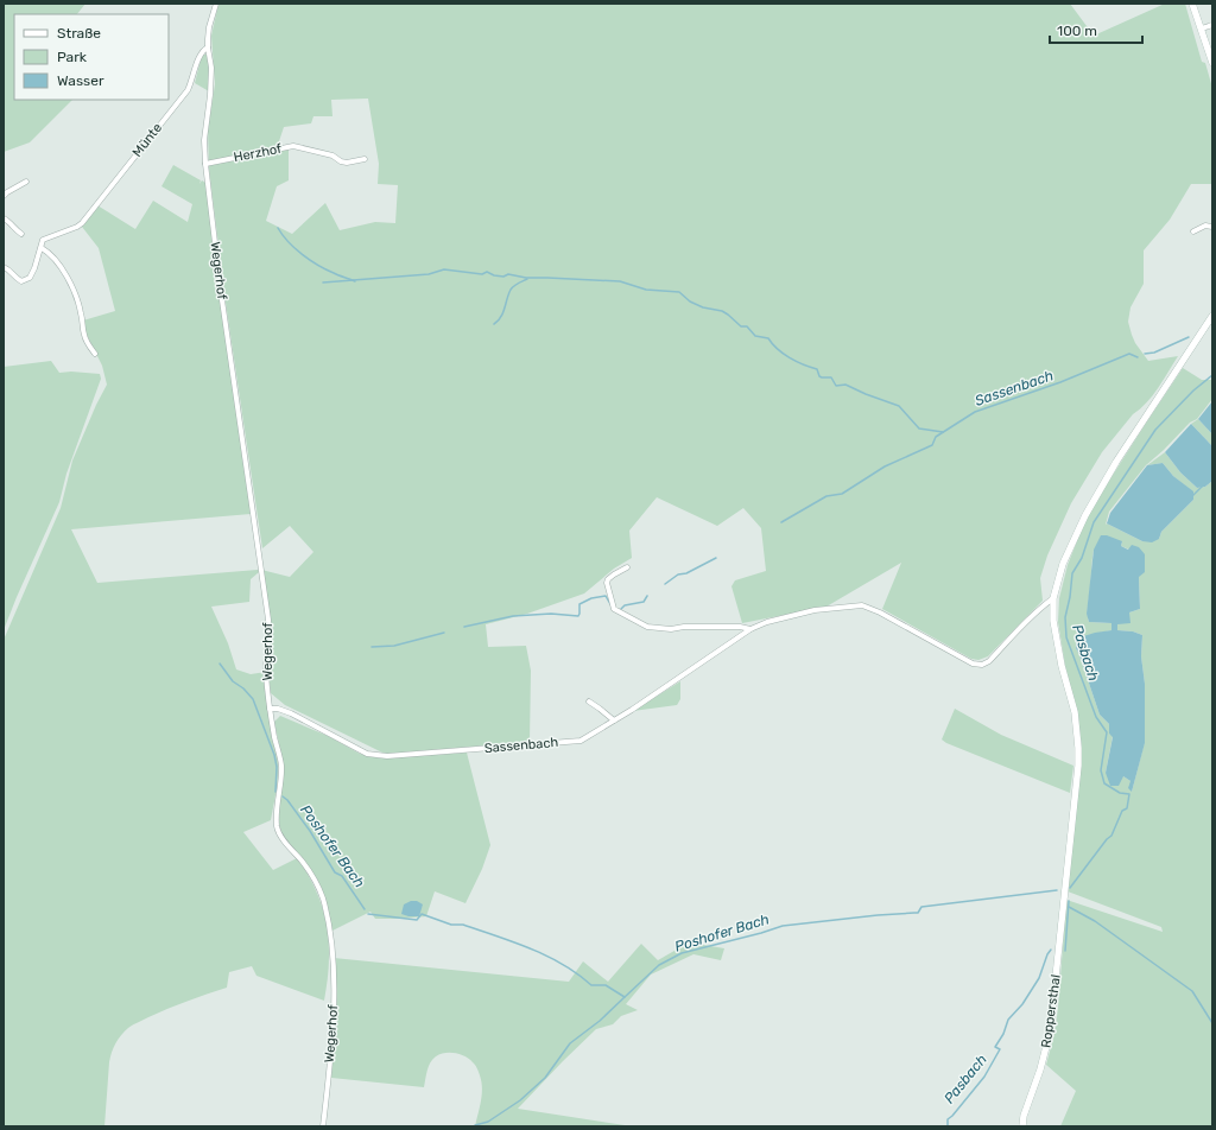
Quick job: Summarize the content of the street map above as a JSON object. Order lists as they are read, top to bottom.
{
  "streets": {
    "main road": ["Roppersthal"],
    "street": [
      "Münte",
      "Herzhof",
      "Wegerhof",
      "Sassenbach"
    ]
  },
  "crossings": [
    ["Münte", "Wegerhof"],
    ["Herzhof", "Wegerhof"],
    ["Wegerhof", "Sassenbach"],
    ["Sassenbach", "Roppersthal"]
  ],
  "water": ["Sassenbach", "Pasbach", "Poshofer Bach"],
  "legend": ["Straße", "Park", "Wasser"],
  "scale_bar": "100 m"
}
